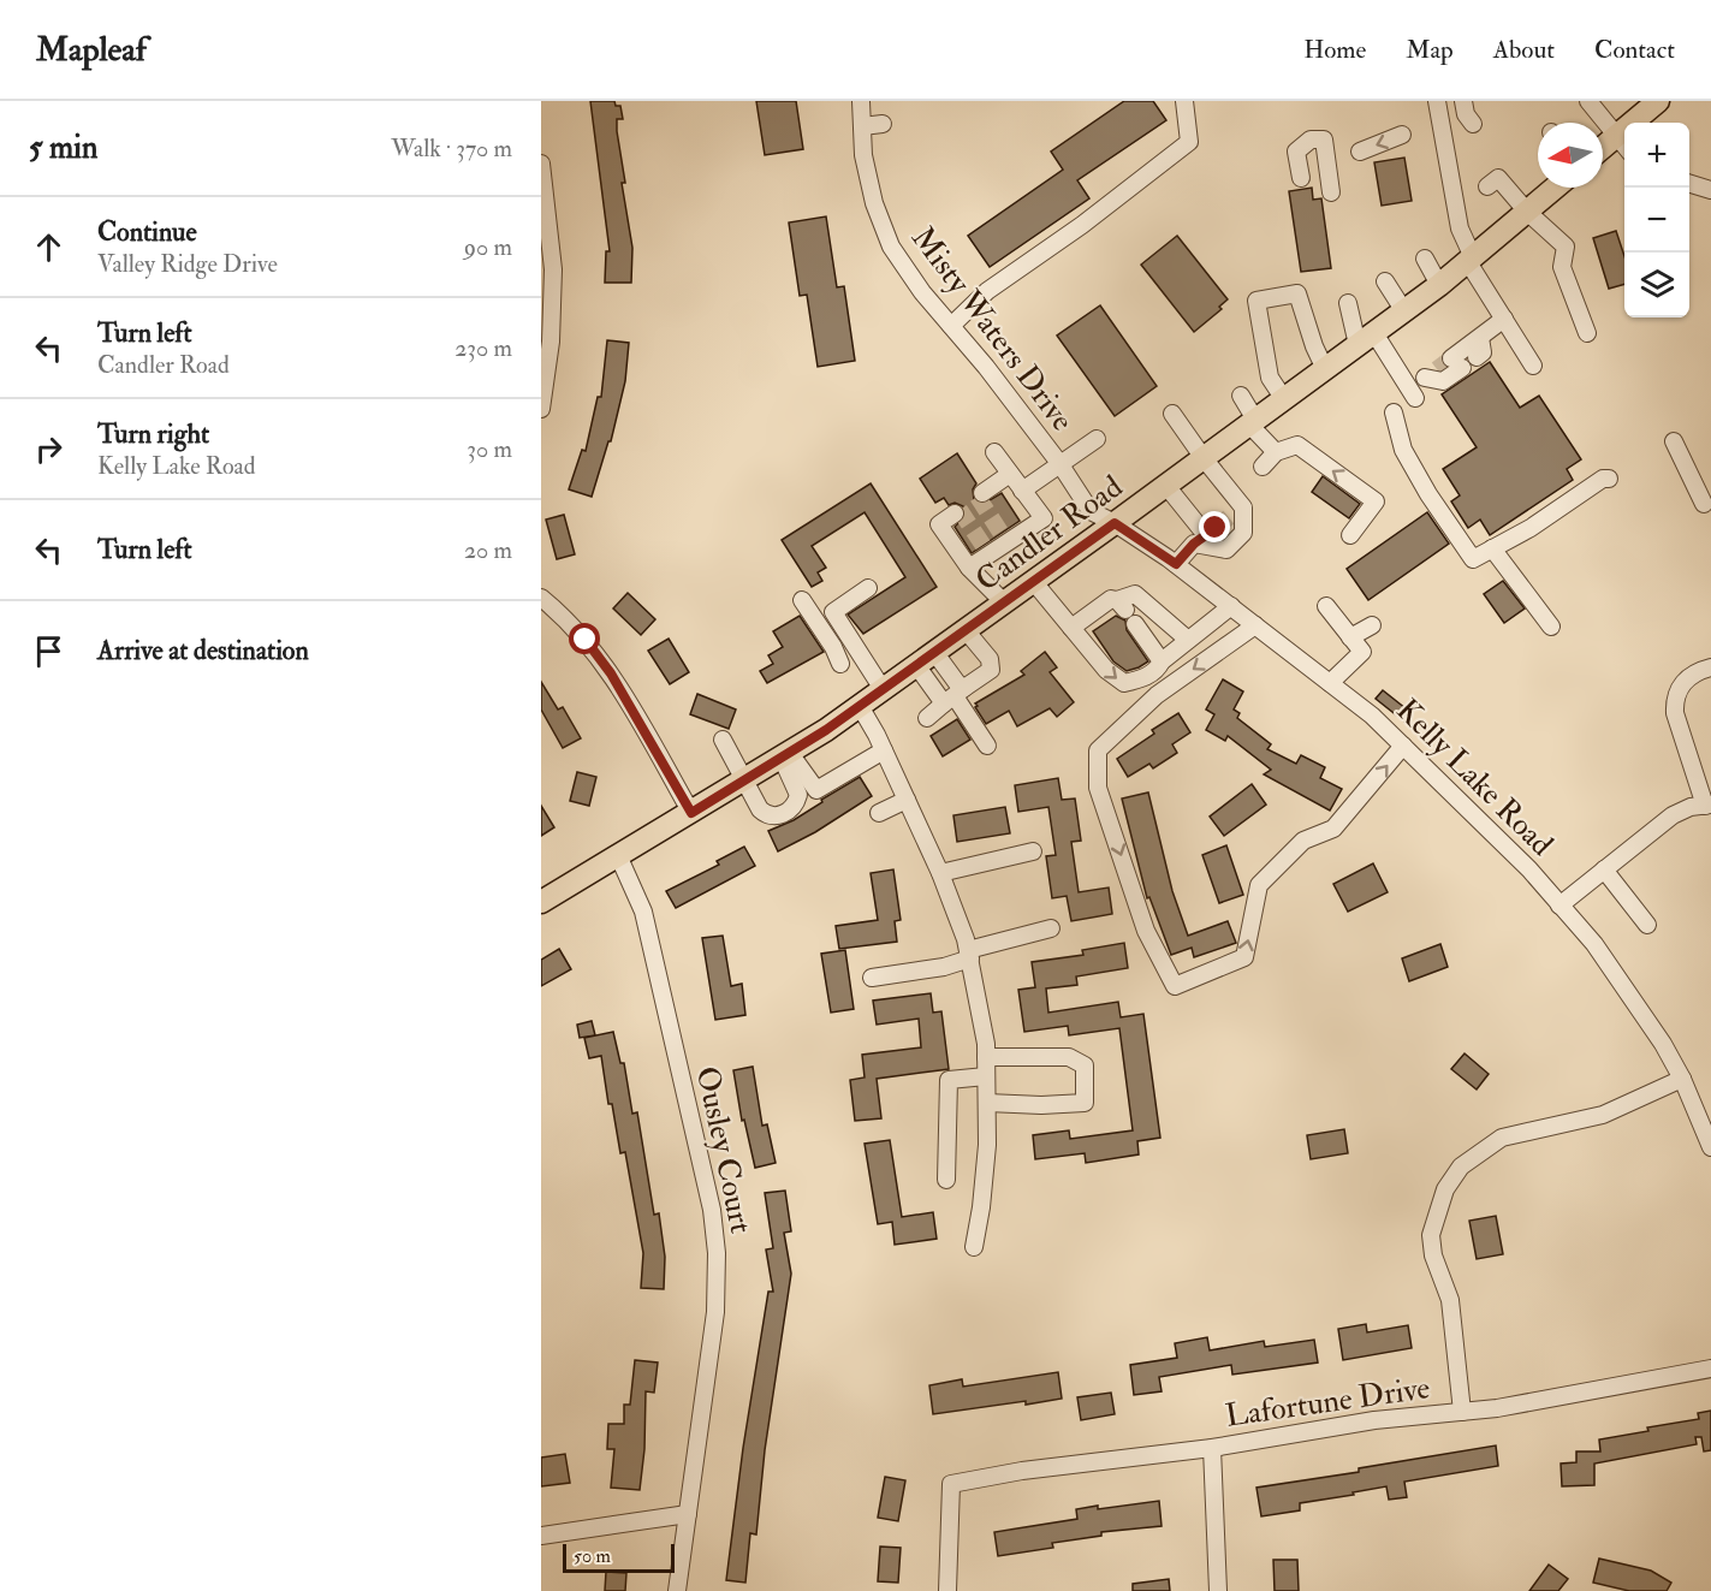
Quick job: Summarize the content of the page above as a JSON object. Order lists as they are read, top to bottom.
{
  "streets": {
    "main road": ["Candler Road"],
    "street": [
      "Misty Waters Drive",
      "Kelly Lake Road",
      "Ousley Court",
      "Lafortune Drive"
    ]
  },
  "crossings": [
    ["Misty Waters Drive", "Candler Road"],
    ["Misty Waters Drive", "Kelly Lake Road"],
    ["Candler Road", "Kelly Lake Road"],
    ["Candler Road", "Ousley Court"]
  ],
  "scale_bar": "50 m",
  "north": "left",
  "page": {
    "header": "Mapleaf",
    "nav": [
      "Home",
      "Map",
      "About",
      "Contact"
    ],
    "heading": ["5 min", "Walk · 370 m"],
    "map_buttons": ["+", "−"],
    "list": [
      ["Continue", "Valley Ridge Drive", "90 m"],
      ["Turn left", "Candler Road", "230 m"],
      ["Turn right", "Kelly Lake Road", "30 m"],
      ["Turn left", "20 m"],
      "Arrive at destination"
    ],
    "scale": "50 m"
  }
}
